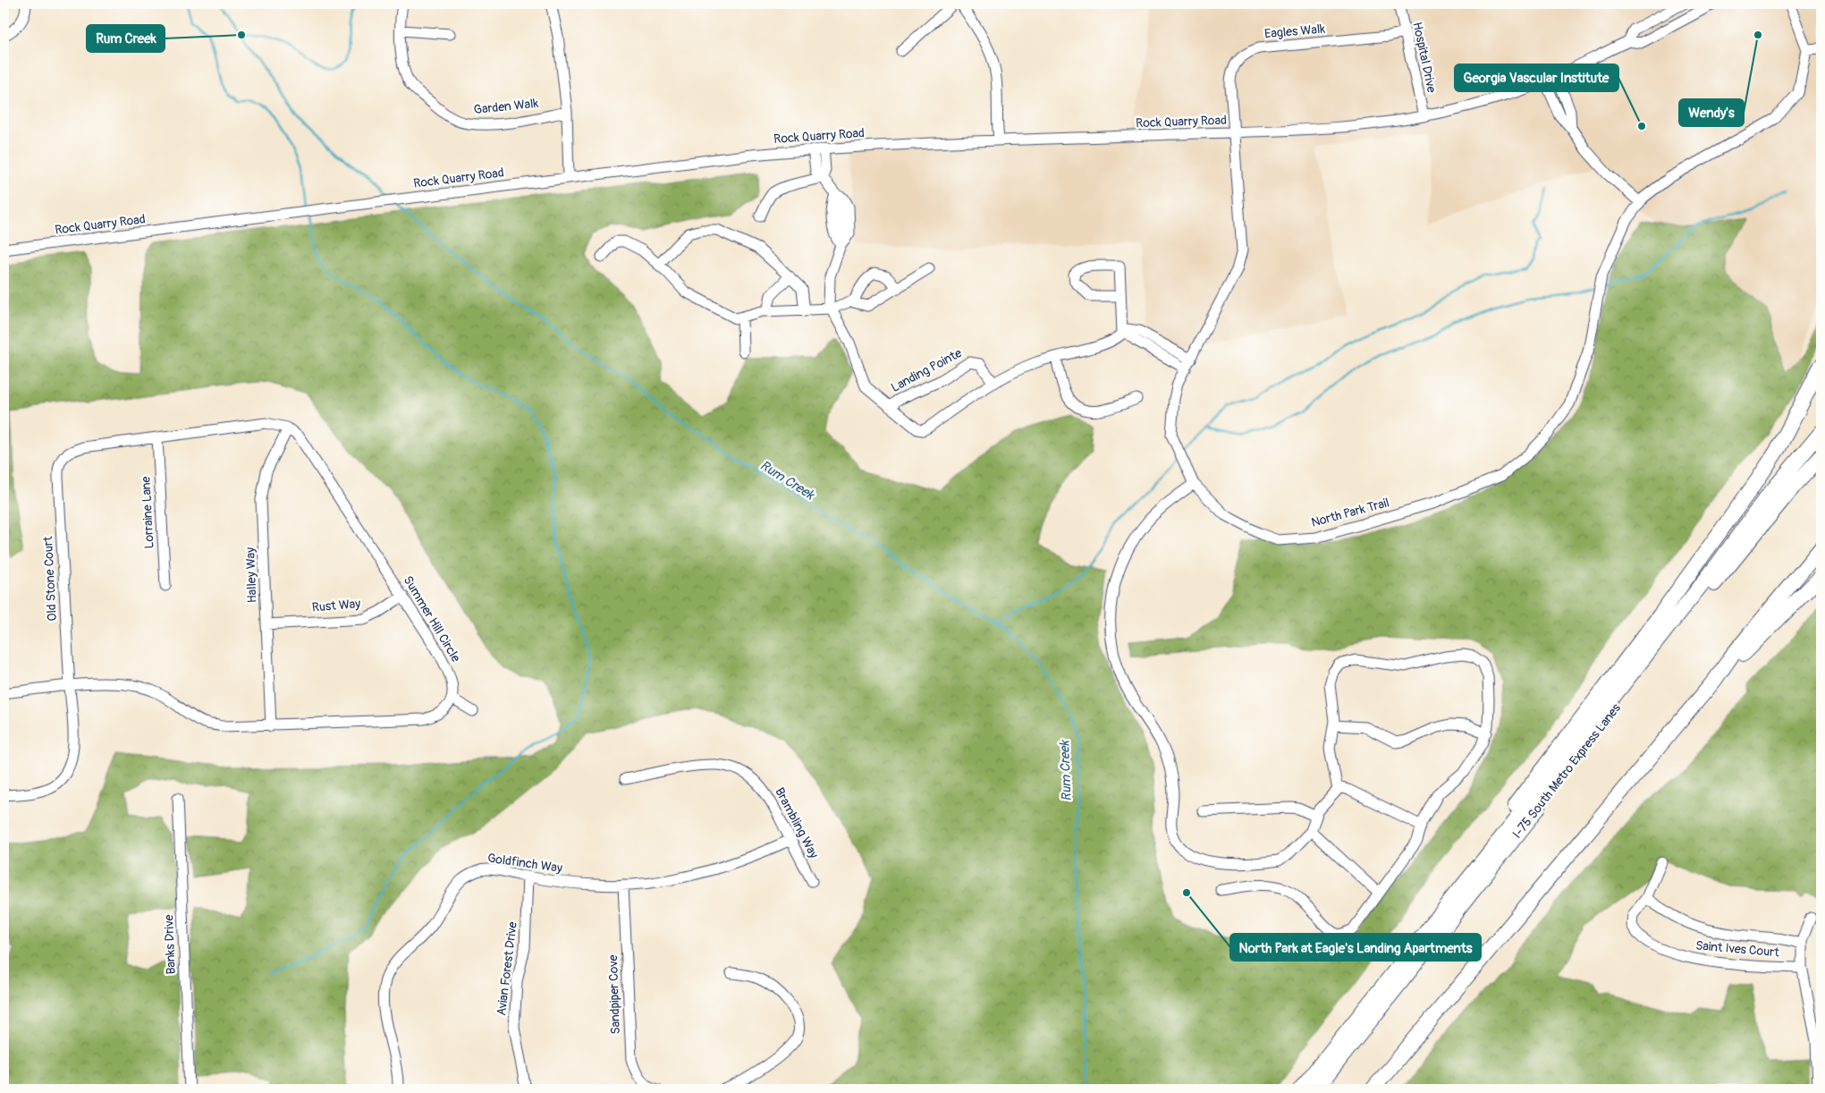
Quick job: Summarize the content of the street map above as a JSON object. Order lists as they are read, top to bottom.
{
  "streets": {
    "highway": ["I-75 South Metro Express Lanes"],
    "street": [
      "Eagles Walk",
      "Hospital Drive",
      "Garden Walk",
      "Rock Quarry Road",
      "Landing Pointe",
      "Lorraine Lane",
      "North Park Trail",
      "Halley Way",
      "Old Stone Court",
      "Rust Way",
      "Summer Hill Circle",
      "Brambling Way",
      "Goldfinch Way",
      "Banks Drive",
      "Saint Ives Court",
      "Avian Forest Drive",
      "Sandpiper Cove"
    ]
  },
  "crossings": [
    ["Eagles Walk", "Hospital Drive"],
    ["Eagles Walk", "Rock Quarry Road"],
    ["Eagles Walk", "North Park Trail"],
    ["Hospital Drive", "Rock Quarry Road"],
    ["Rock Quarry Road", "Landing Pointe"],
    ["Rock Quarry Road", "North Park Trail"],
    ["Lorraine Lane", "Summer Hill Circle"],
    ["Halley Way", "Rust Way"],
    ["Halley Way", "Summer Hill Circle"],
    ["Old Stone Court", "Summer Hill Circle"],
    ["Rust Way", "Summer Hill Circle"],
    ["Brambling Way", "Goldfinch Way"],
    ["Goldfinch Way", "Avian Forest Drive"],
    ["Goldfinch Way", "Sandpiper Cove"]
  ],
  "water": ["Rum Creek"],
  "places": [
    "Rum Creek",
    "Wendy's",
    "Georgia Vascular Institute",
    "North Park at Eagle's Landing Apartments"
  ]
}
